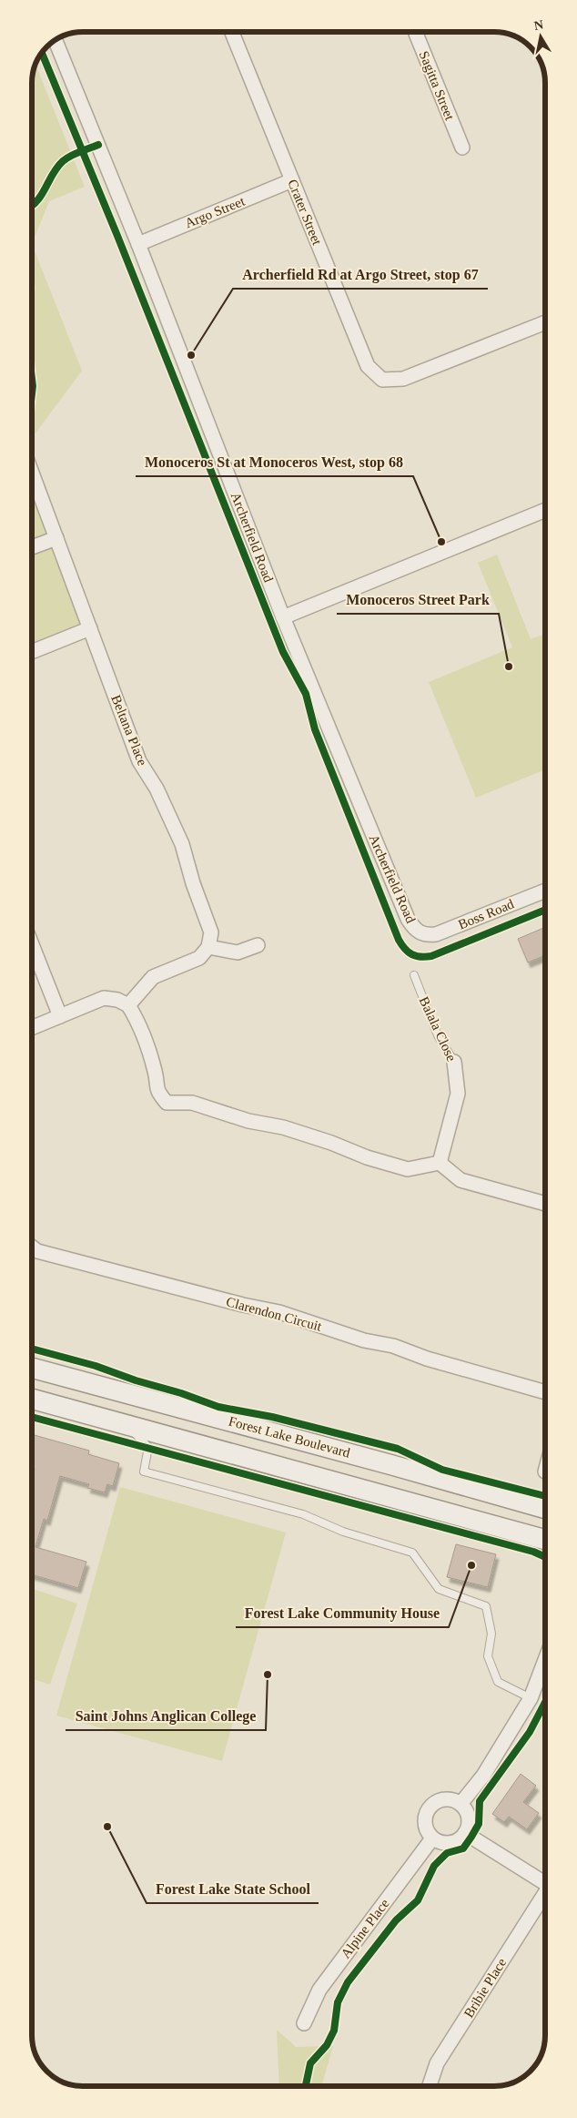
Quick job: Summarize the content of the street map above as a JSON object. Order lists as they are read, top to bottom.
{
  "streets": {
    "main road": ["Forest Lake Boulevard"],
    "street": [
      "Sagitta Street",
      "Argo Street",
      "Crater Street",
      "Archerfield Road",
      "Beltana Place",
      "Boss Road",
      "Balala Close",
      "Clarendon Circuit",
      "Alpine Place",
      "Bribie Place"
    ]
  },
  "crossings": [
    ["Argo Street", "Crater Street"],
    ["Argo Street", "Archerfield Road"],
    ["Archerfield Road", "Boss Road"]
  ],
  "places": [
    "Archerfield Rd at Argo Street, stop 67",
    "Monoceros St at Monoceros West, stop 68",
    "Monoceros Street Park",
    "Forest Lake Community House",
    "Saint Johns Anglican College",
    "Forest Lake State School"
  ],
  "north": "top"
}
